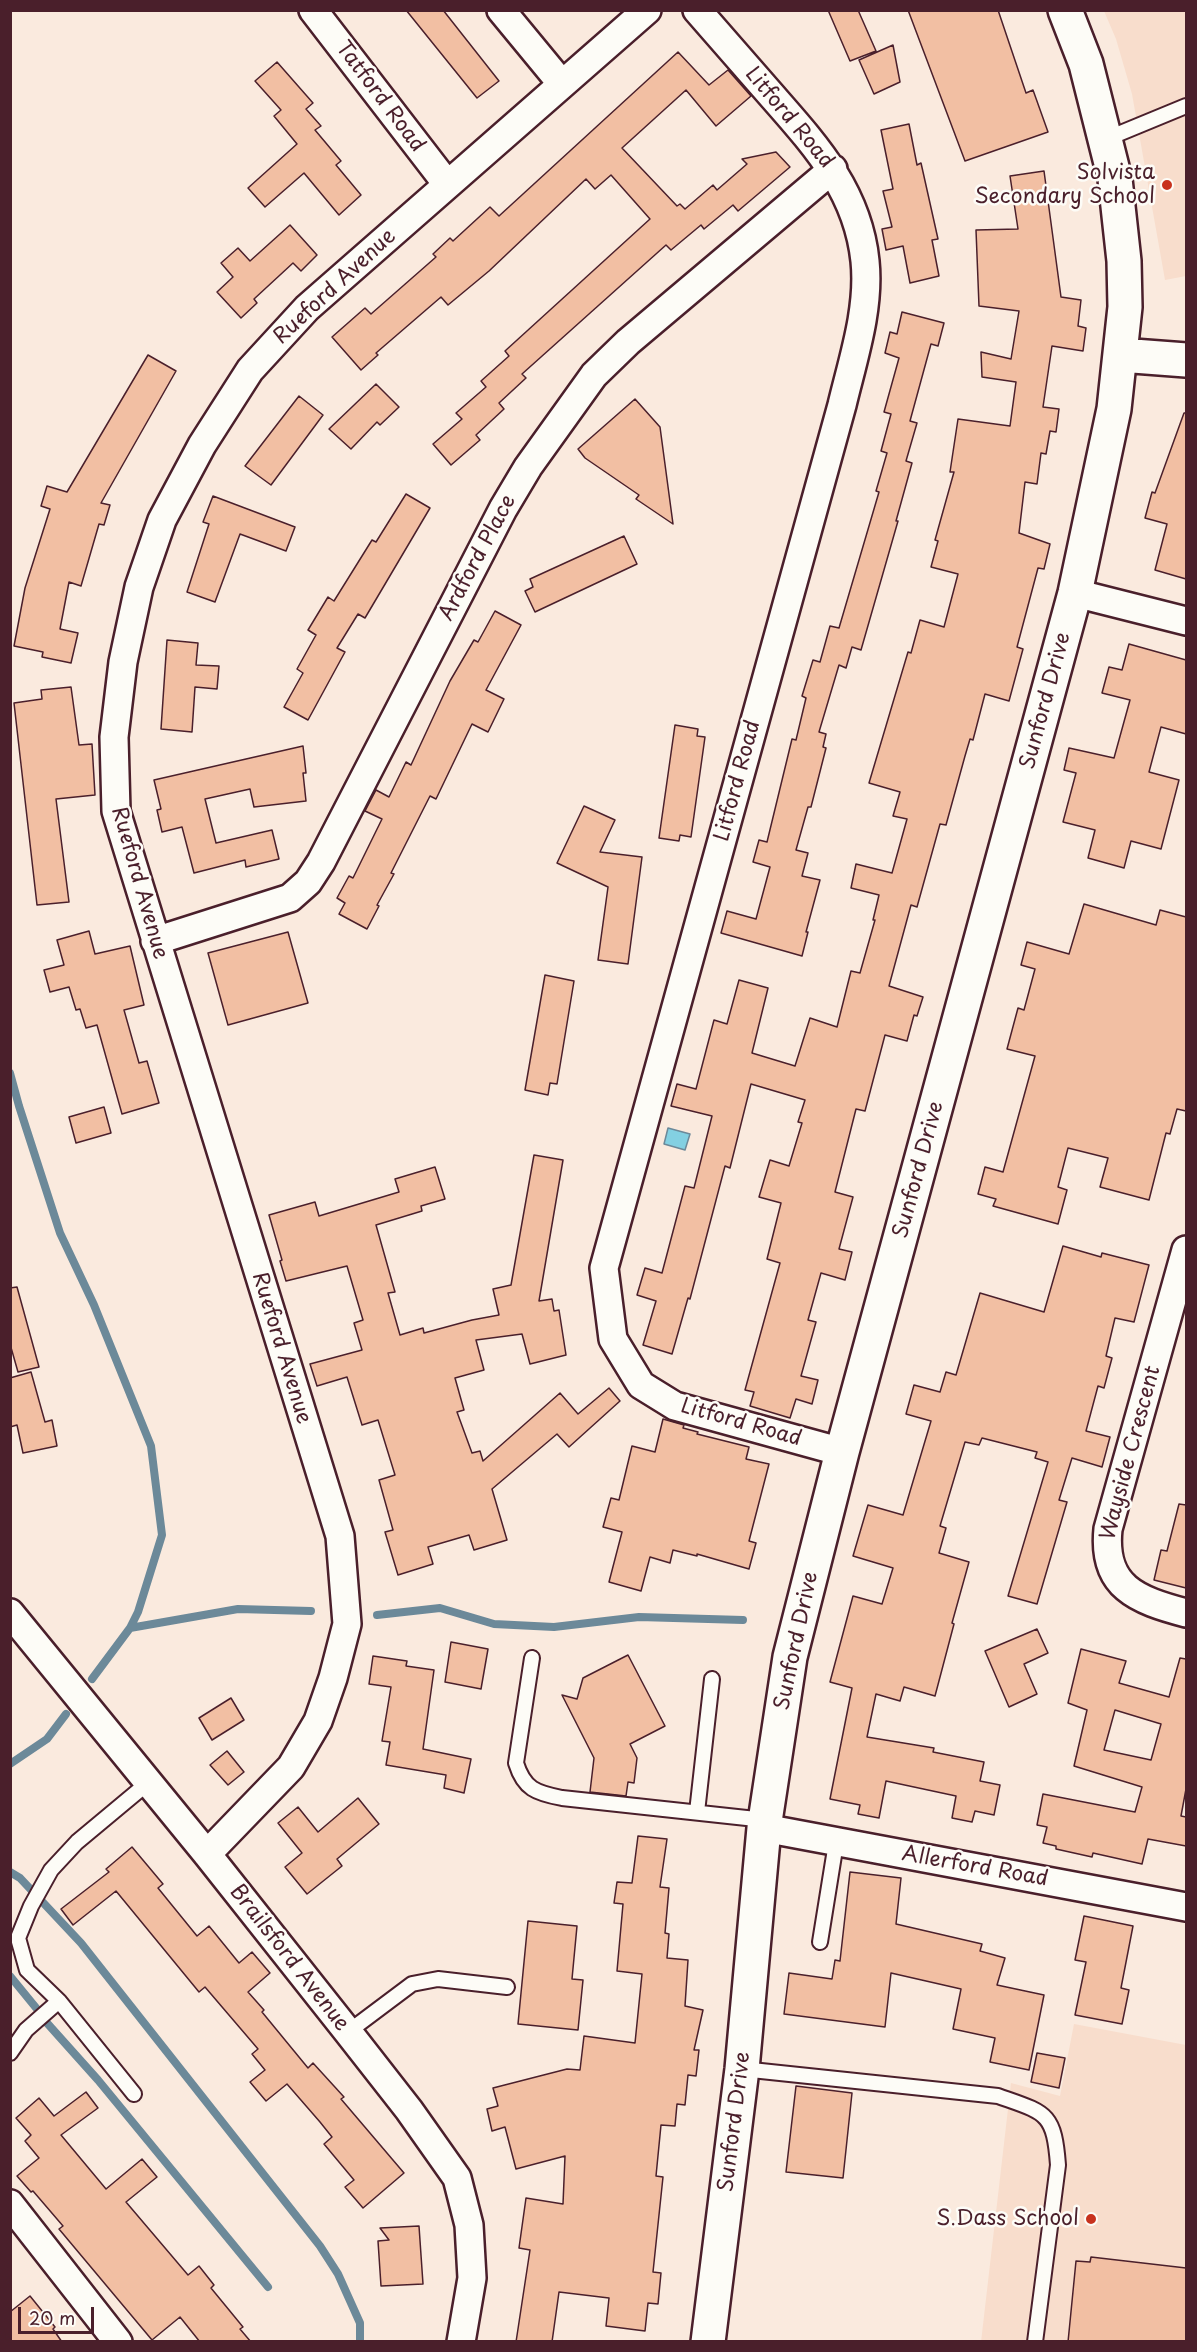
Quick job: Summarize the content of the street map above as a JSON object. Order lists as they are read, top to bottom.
{
  "streets": {
    "street": [
      "Tatford Road",
      "Litford Road",
      "Rueford Avenue",
      "Ardford Place",
      "Sunford Drive",
      "Wayside Crescent",
      "Allerford Road",
      "Brailsford Avenue"
    ]
  },
  "crossings": [
    ["Tatford Road", "Rueford Avenue"],
    ["Litford Road", "Ardford Place"],
    ["Litford Road", "Sunford Drive"],
    ["Rueford Avenue", "Ardford Place"],
    ["Rueford Avenue", "Brailsford Avenue"],
    ["Sunford Drive", "Allerford Road"]
  ],
  "places": ["Solvista Secondary School", "S.Dass School"],
  "scale_bar": "20 m"
}
